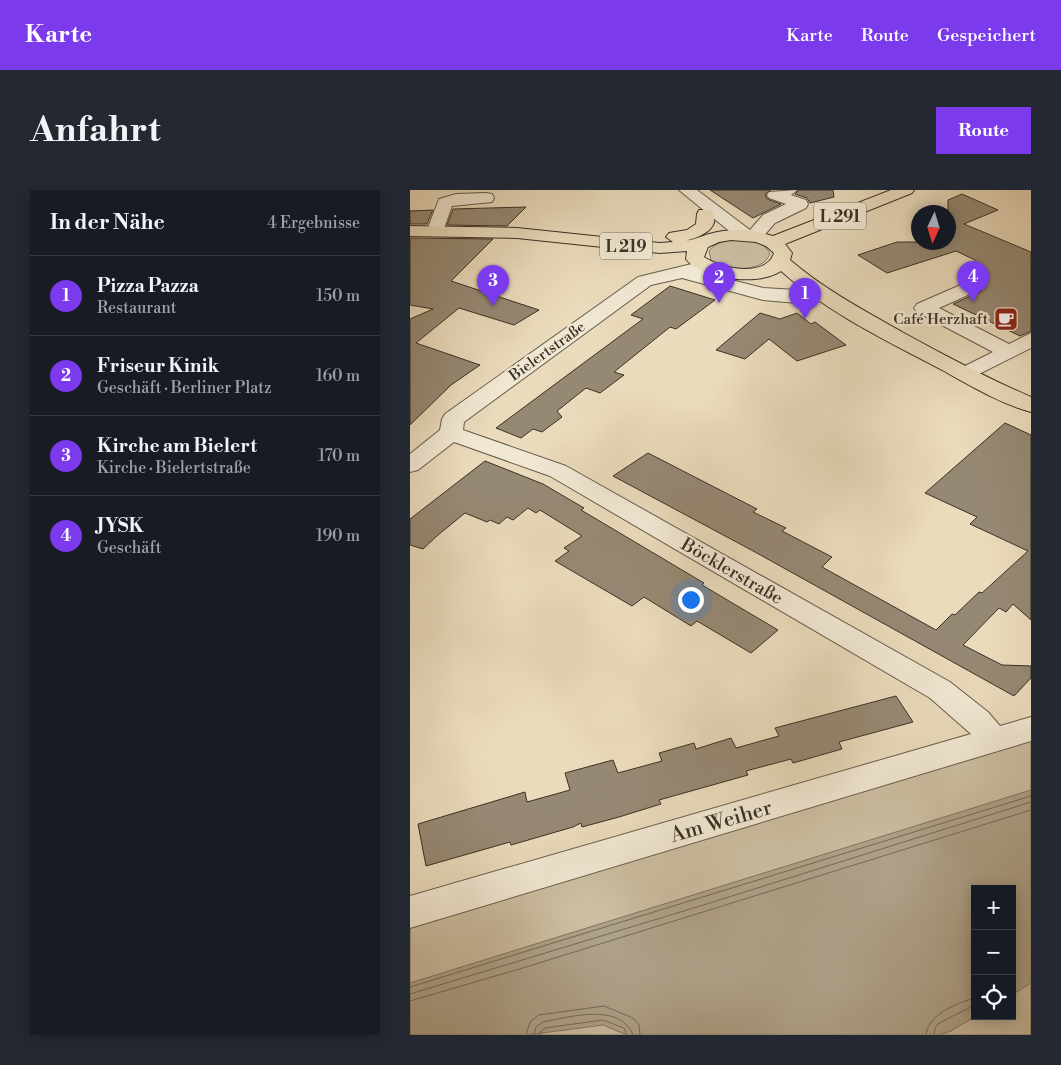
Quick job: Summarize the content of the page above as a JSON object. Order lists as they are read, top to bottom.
{
  "streets": {
    "main road": ["L 291", "L 219"],
    "street": ["Bielertstraße", "Böcklerstraße", "Am Weiher"]
  },
  "crossings": [
    ["L 291", "L 219"],
    ["L 219", "Bielertstraße"],
    ["Bielertstraße", "Böcklerstraße"],
    ["Böcklerstraße", "Am Weiher"]
  ],
  "places": {
    "cafe": ["Café Herzhaft"]
  },
  "north": "bottom",
  "page": {
    "header": "Karte",
    "nav": ["Karte", "Route", "Gespeichert"],
    "buttons": "Route",
    "title": "Anfahrt",
    "heading": ["In der Nähe", "4 Ergebnisse"],
    "list": [
      {
        "mark": "1",
        "name": "Pizza Pazza",
        "note": "Restaurant",
        "value": "150 m"
      },
      {
        "mark": "2",
        "name": "Friseur Kinik",
        "note": "Geschäft · Berliner Platz",
        "value": "160 m"
      },
      {
        "mark": "3",
        "name": "Kirche am Bielert",
        "note": "Kirche · Bielertstraße",
        "value": "170 m"
      },
      {
        "mark": "4",
        "name": "JYSK",
        "note": "Geschäft",
        "value": "190 m"
      }
    ],
    "pins": [
      "4",
      "2",
      "3",
      "1"
    ],
    "map_buttons": ["+", "−"]
  }
}
